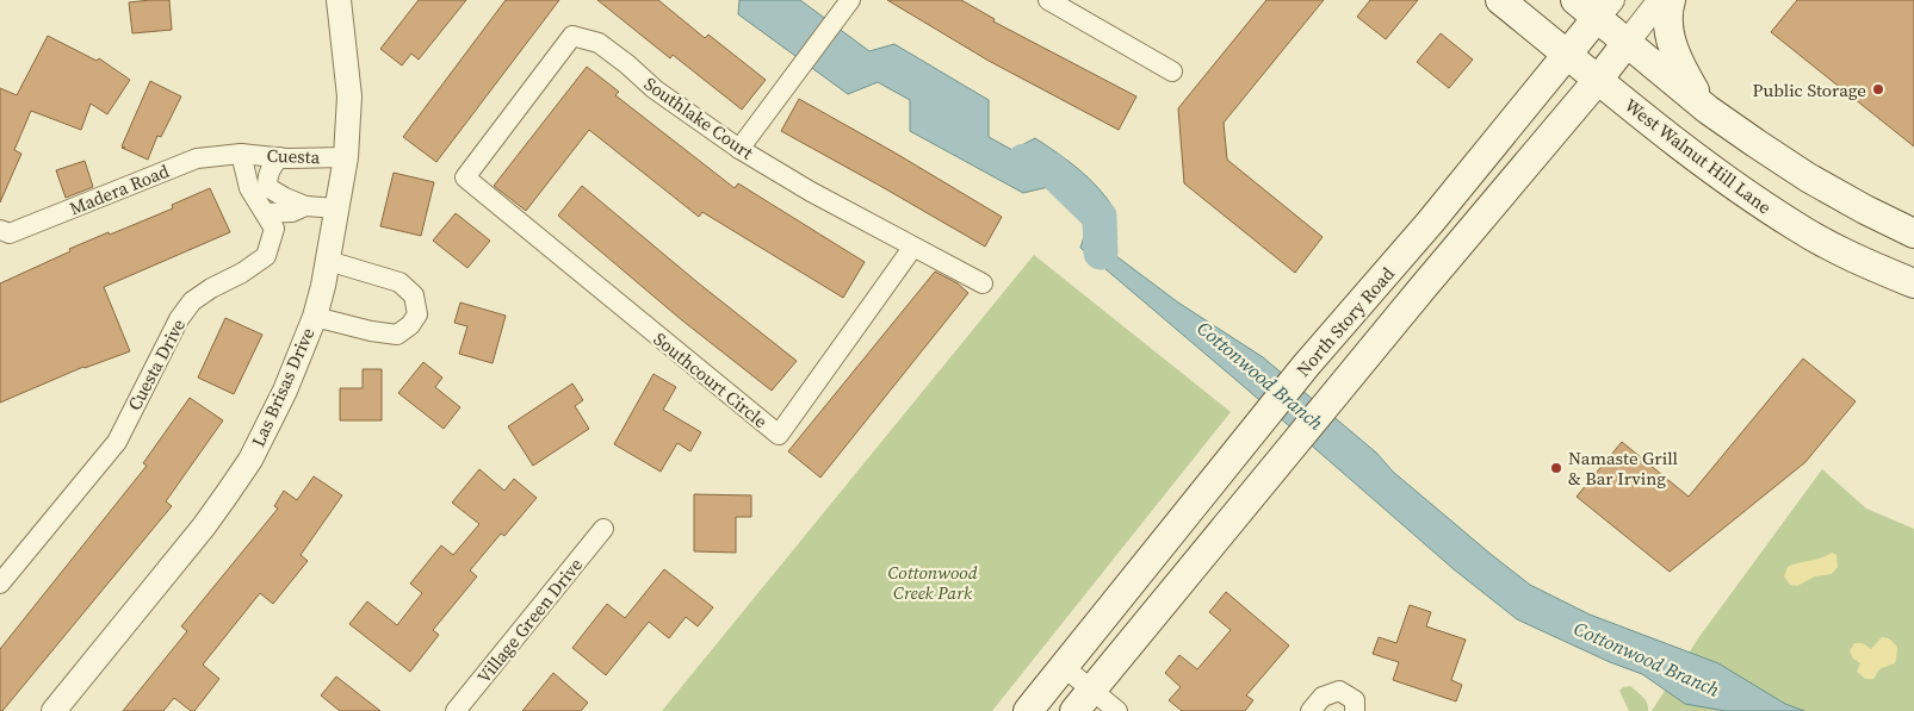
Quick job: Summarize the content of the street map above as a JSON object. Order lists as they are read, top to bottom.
{
  "streets": {
    "main road": ["West Walnut Hill Lane", "North Story Road"],
    "street": [
      "Southlake Court",
      "Cuesta",
      "Madera Road",
      "Cuesta Drive",
      "Southcourt Circle",
      "Las Brisas Drive",
      "Village Green Drive"
    ]
  },
  "crossings": [
    ["Southlake Court", "Southcourt Circle"],
    ["Cuesta", "Madera Road"],
    ["Cuesta", "Cuesta Drive"],
    ["Cuesta", "Las Brisas Drive"],
    ["West Walnut Hill Lane", "North Story Road"],
    ["Madera Road", "Cuesta Drive"]
  ],
  "water": ["Cottonwood Branch"],
  "parks": ["Cottonwood Creek Park"],
  "places": ["Public Storage", "Namaste Grill & Bar Irving"]
}
